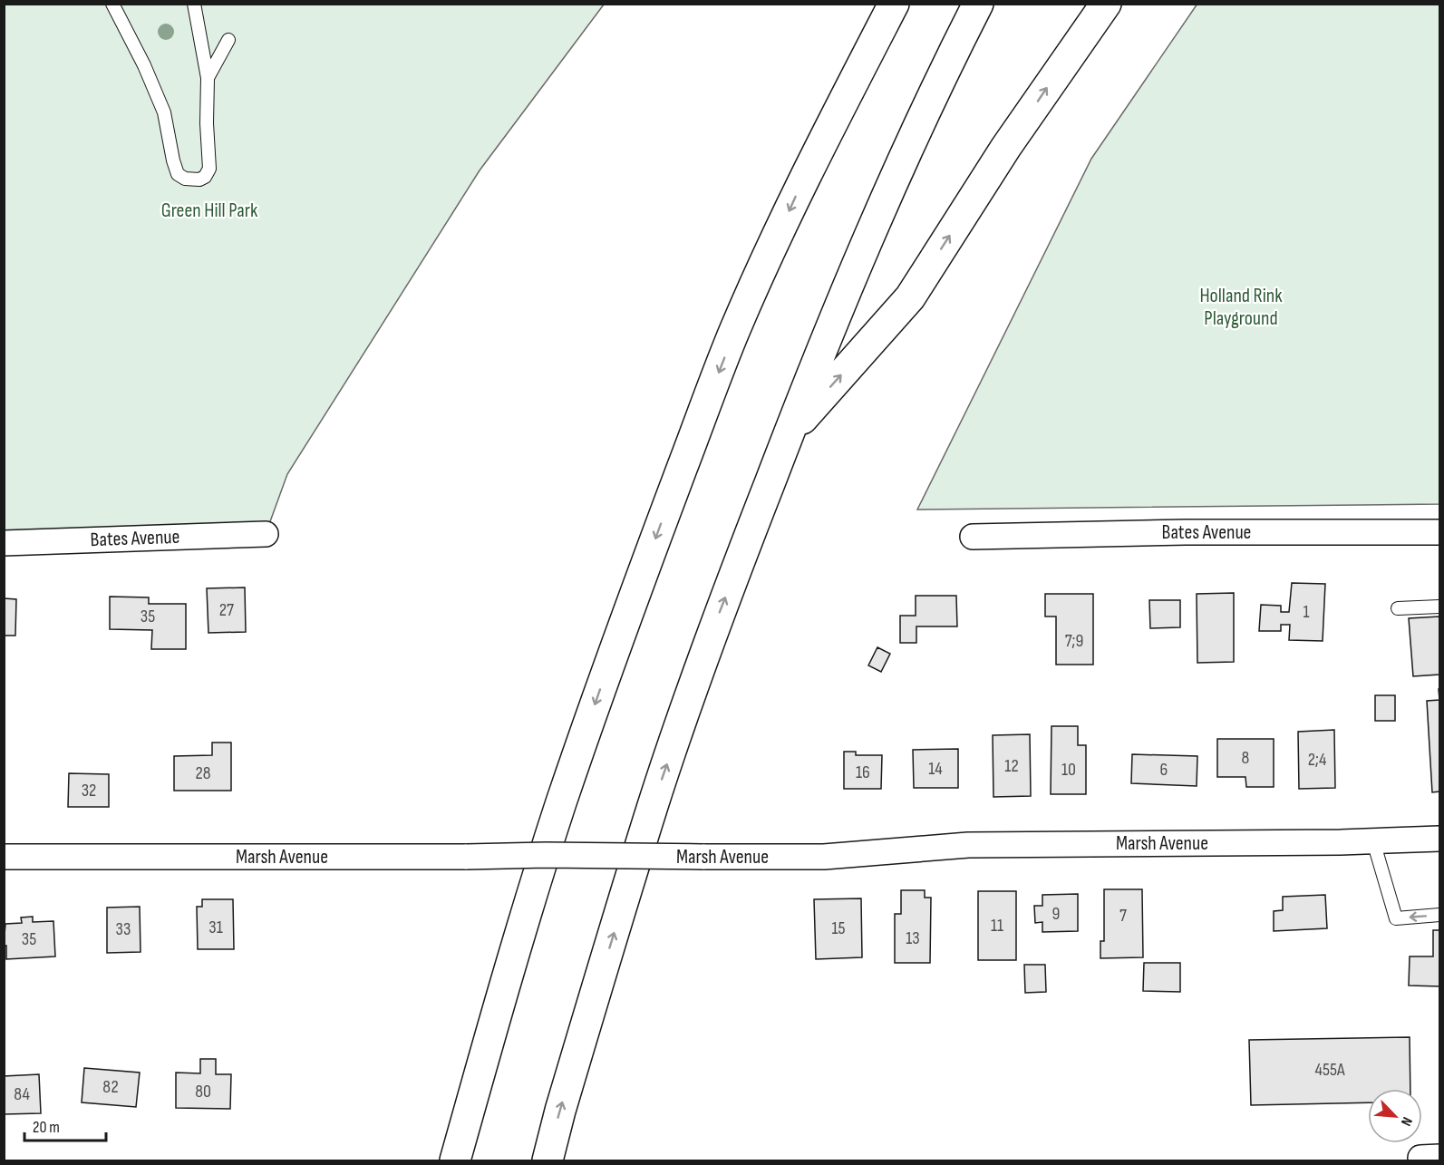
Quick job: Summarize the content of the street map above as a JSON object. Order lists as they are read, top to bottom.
{
  "streets": {
    "street": ["Bates Avenue", "Marsh Avenue"]
  },
  "parks": ["Green Hill Park", "Holland Rink Playground"],
  "house_numbers": [
    "27",
    "1",
    "35",
    "7;9",
    "8",
    "2;4",
    "12",
    "14",
    "10",
    "6",
    "16",
    "28",
    "32",
    "9",
    "7",
    "11",
    "31",
    "15",
    "33",
    "13",
    "35",
    "455A",
    "82",
    "80",
    "84"
  ],
  "scale_bar": "20 m",
  "north": "bottom right"
}
